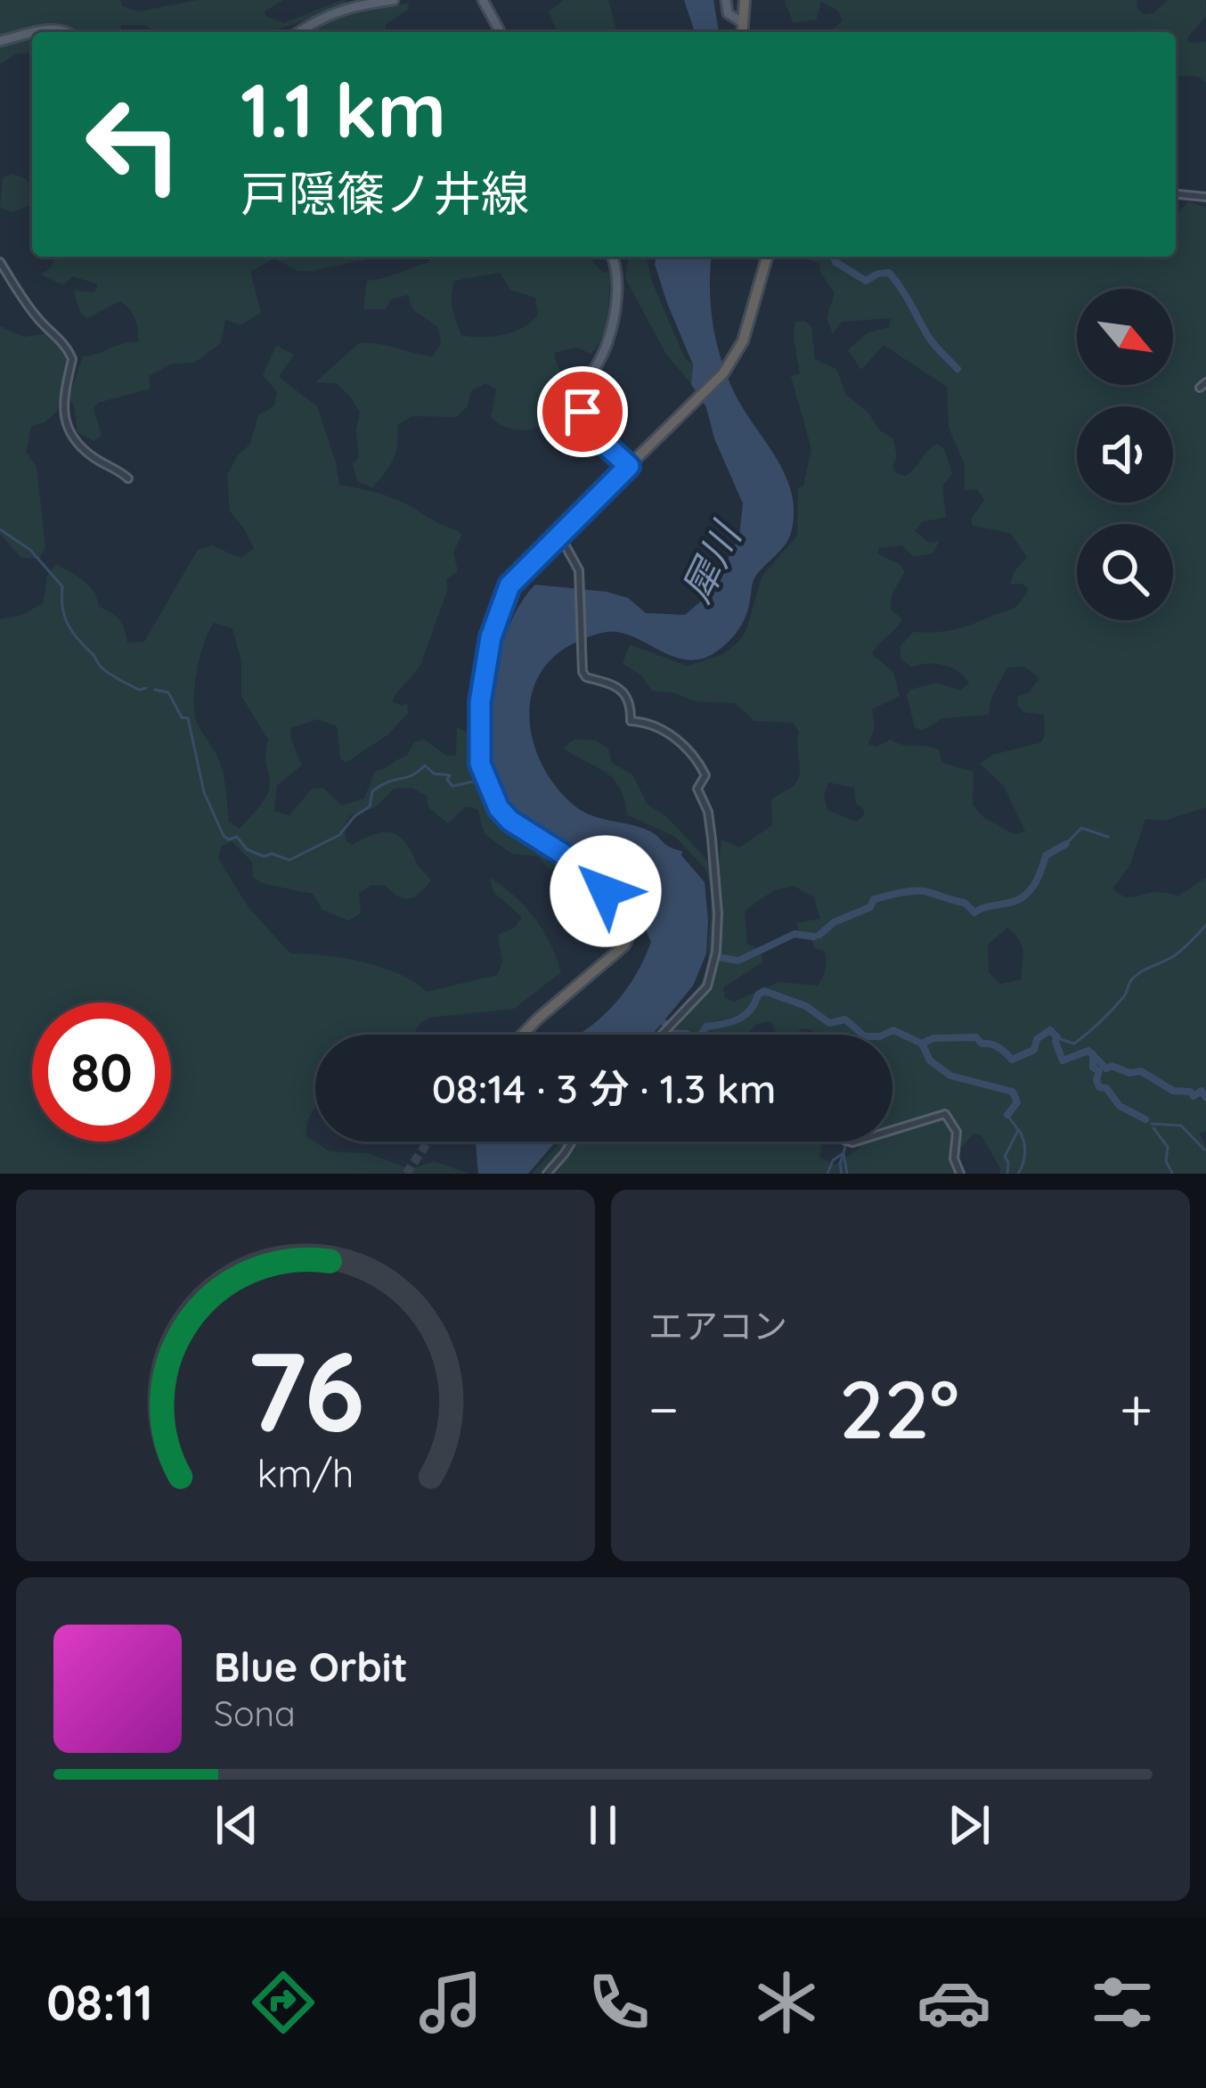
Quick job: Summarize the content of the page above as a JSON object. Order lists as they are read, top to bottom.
{
  "water": ["犀川"],
  "north": "bottom right",
  "page": {
    "turn": ["1.1 km", "戸隠篠ノ井線"],
    "limit": "80",
    "trip": "08:14 · 3 分 · 1.3 km",
    "tile": "エアコン",
    "heat": ["−", "22°", "+"],
    "song": ["Blue Orbit", "Sona"],
    "tabs": "08:11",
    "gauge": ["76", "km/h"]
  }
}
